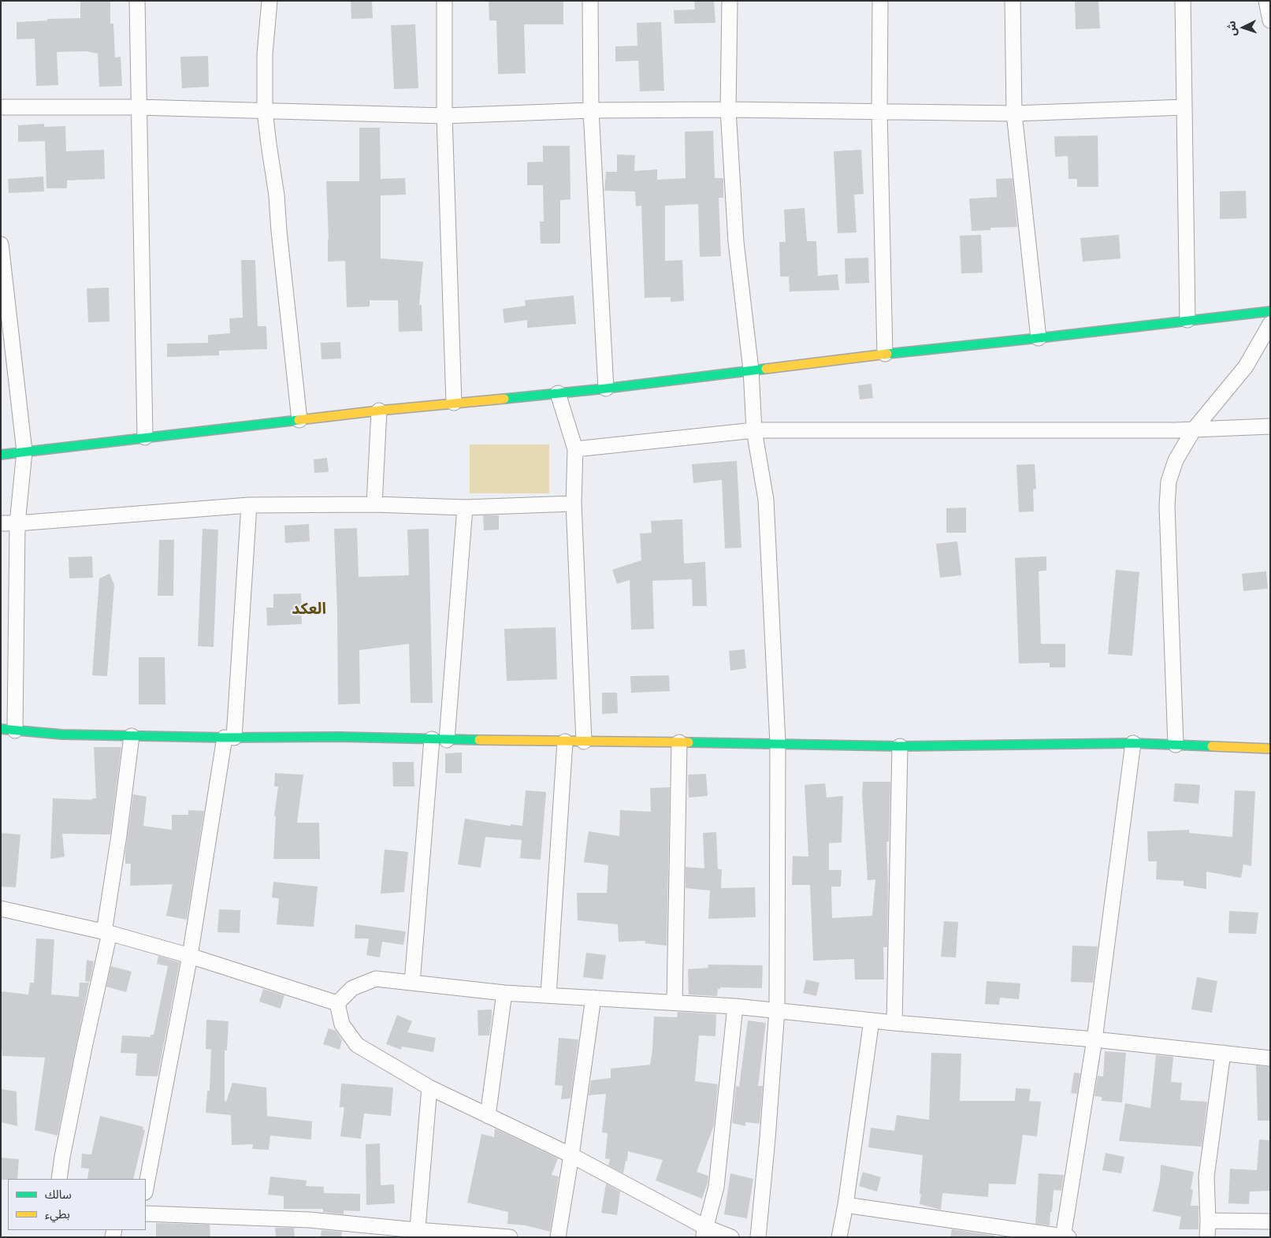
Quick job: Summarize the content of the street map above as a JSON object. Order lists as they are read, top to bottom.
{
  "districts": ["العكد"],
  "legend": ["سالك", "بطيء"],
  "north": "left"
}
